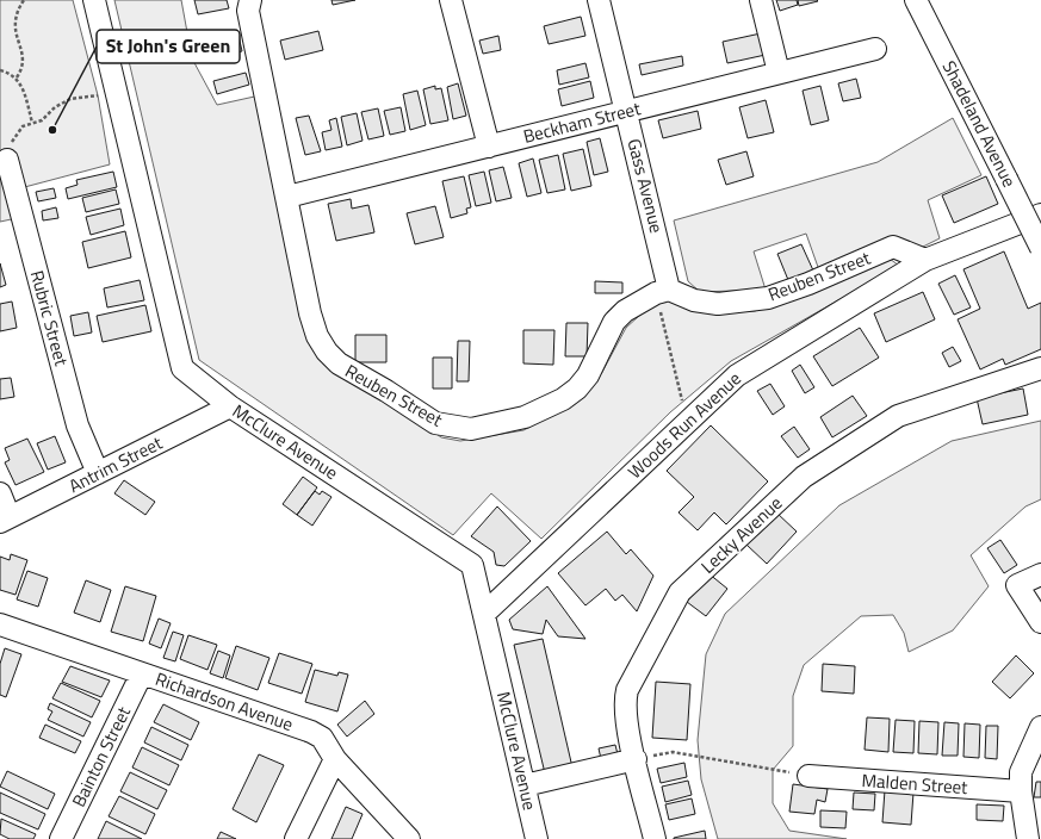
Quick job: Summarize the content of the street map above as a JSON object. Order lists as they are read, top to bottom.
{
  "streets": {
    "street": [
      "Beckham Street",
      "Shadeland Avenue",
      "Gass Avenue",
      "Reuben Street",
      "Rubric Street",
      "Woods Run Avenue",
      "McClure Avenue",
      "Antrim Street",
      "Lecky Avenue",
      "Richardson Avenue",
      "Bainton Street",
      "Malden Street"
    ]
  },
  "crossings": [
    ["Beckham Street", "Gass Avenue"],
    ["Beckham Street", "Reuben Street"],
    ["Gass Avenue", "Reuben Street"],
    ["Reuben Street", "Woods Run Avenue"],
    ["Rubric Street", "Antrim Street"],
    ["Woods Run Avenue", "McClure Avenue"],
    ["McClure Avenue", "Antrim Street"],
    ["Richardson Avenue", "Bainton Street"]
  ],
  "places": ["St John's Green"]
}
